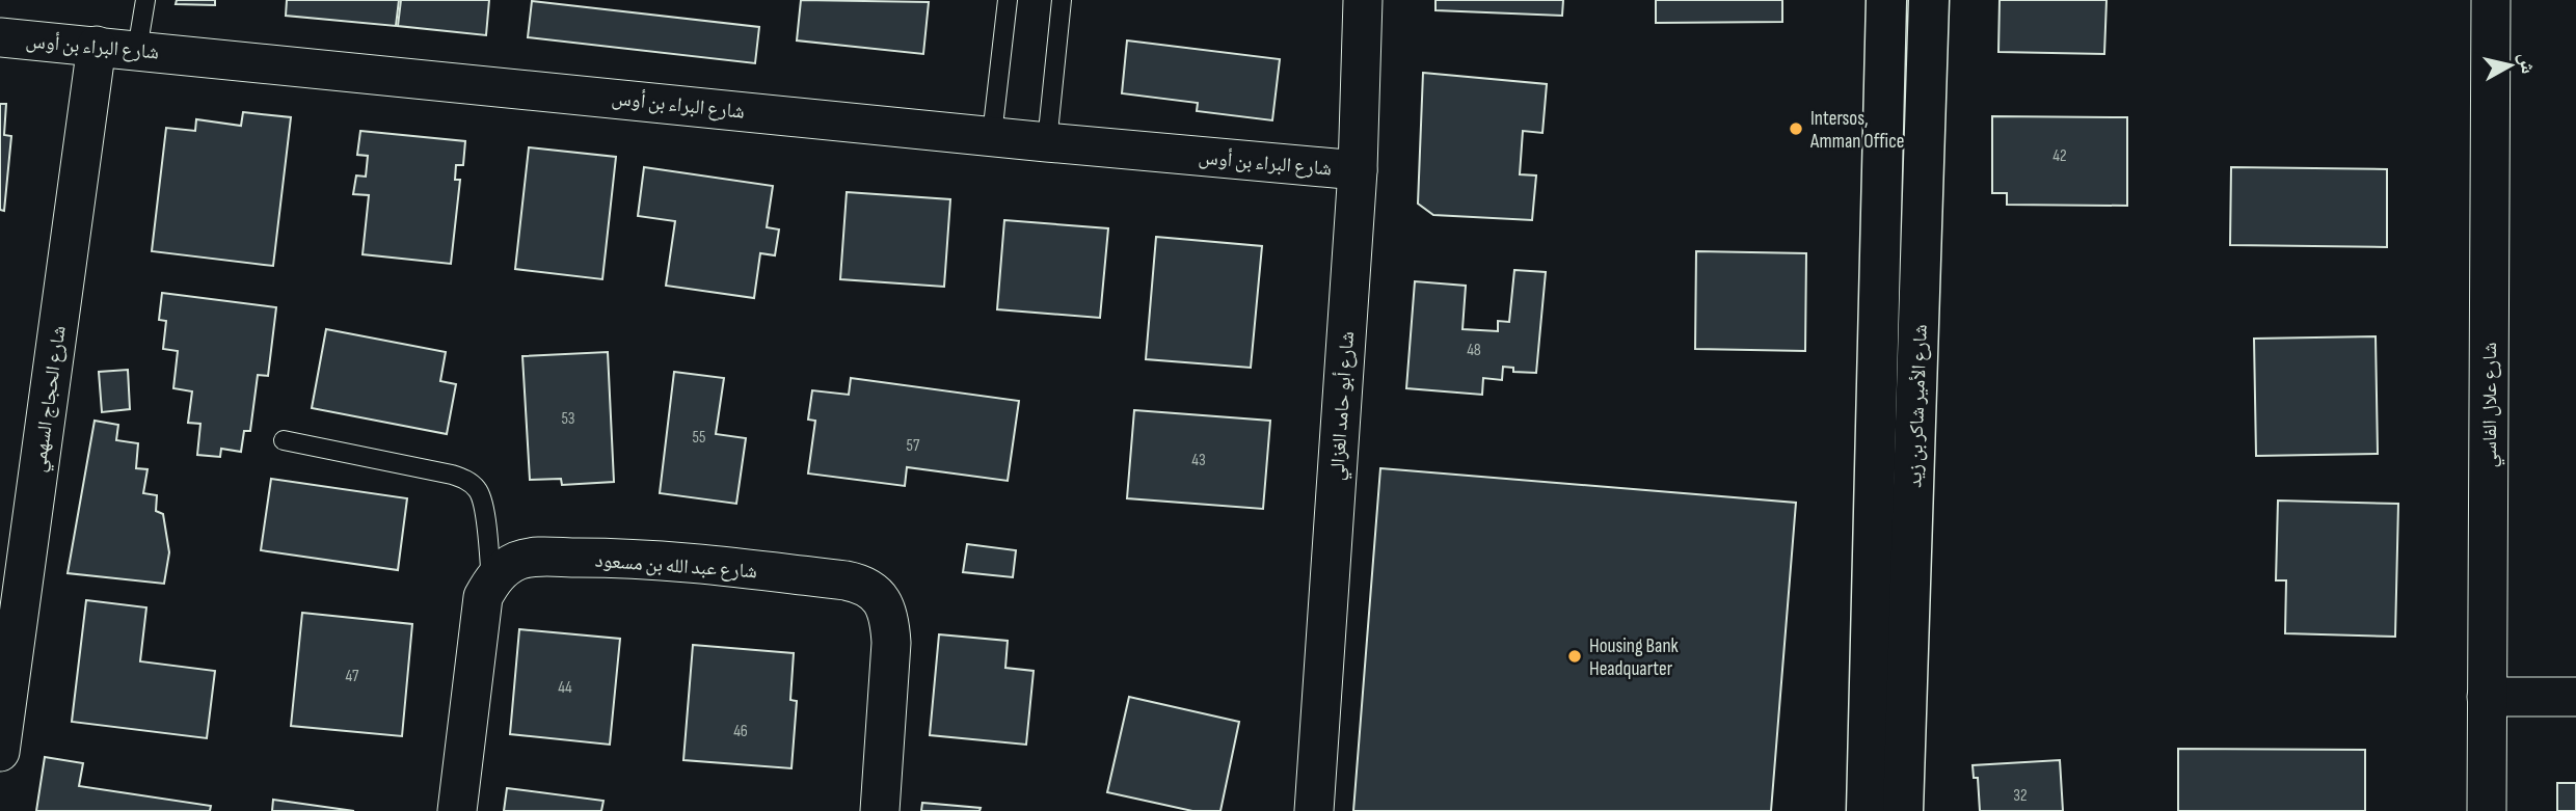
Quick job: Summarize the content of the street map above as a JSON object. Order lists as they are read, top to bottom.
{
  "streets": {
    "main road": ["شارع الأمير شاكر بن زيد"],
    "street": [
      "شارع البراء بن أوس",
      "شارع الحجاج السهمي",
      "شارع علال الفاسي",
      "شارع أبو حامد الغزالي",
      "شارع عبد الله بن مسعود"
    ]
  },
  "crossings": [
    ["شارع البراء بن أوس", "شارع الحجاج السهمي"],
    ["شارع البراء بن أوس", "شارع أبو حامد الغزالي"]
  ],
  "places": ["Intersos, Amman Office", "Housing Bank Headquarter"],
  "house_numbers": [
    "42",
    "48",
    "53",
    "55",
    "57",
    "43",
    "47",
    "44",
    "46",
    "32"
  ],
  "north": "right"
}
